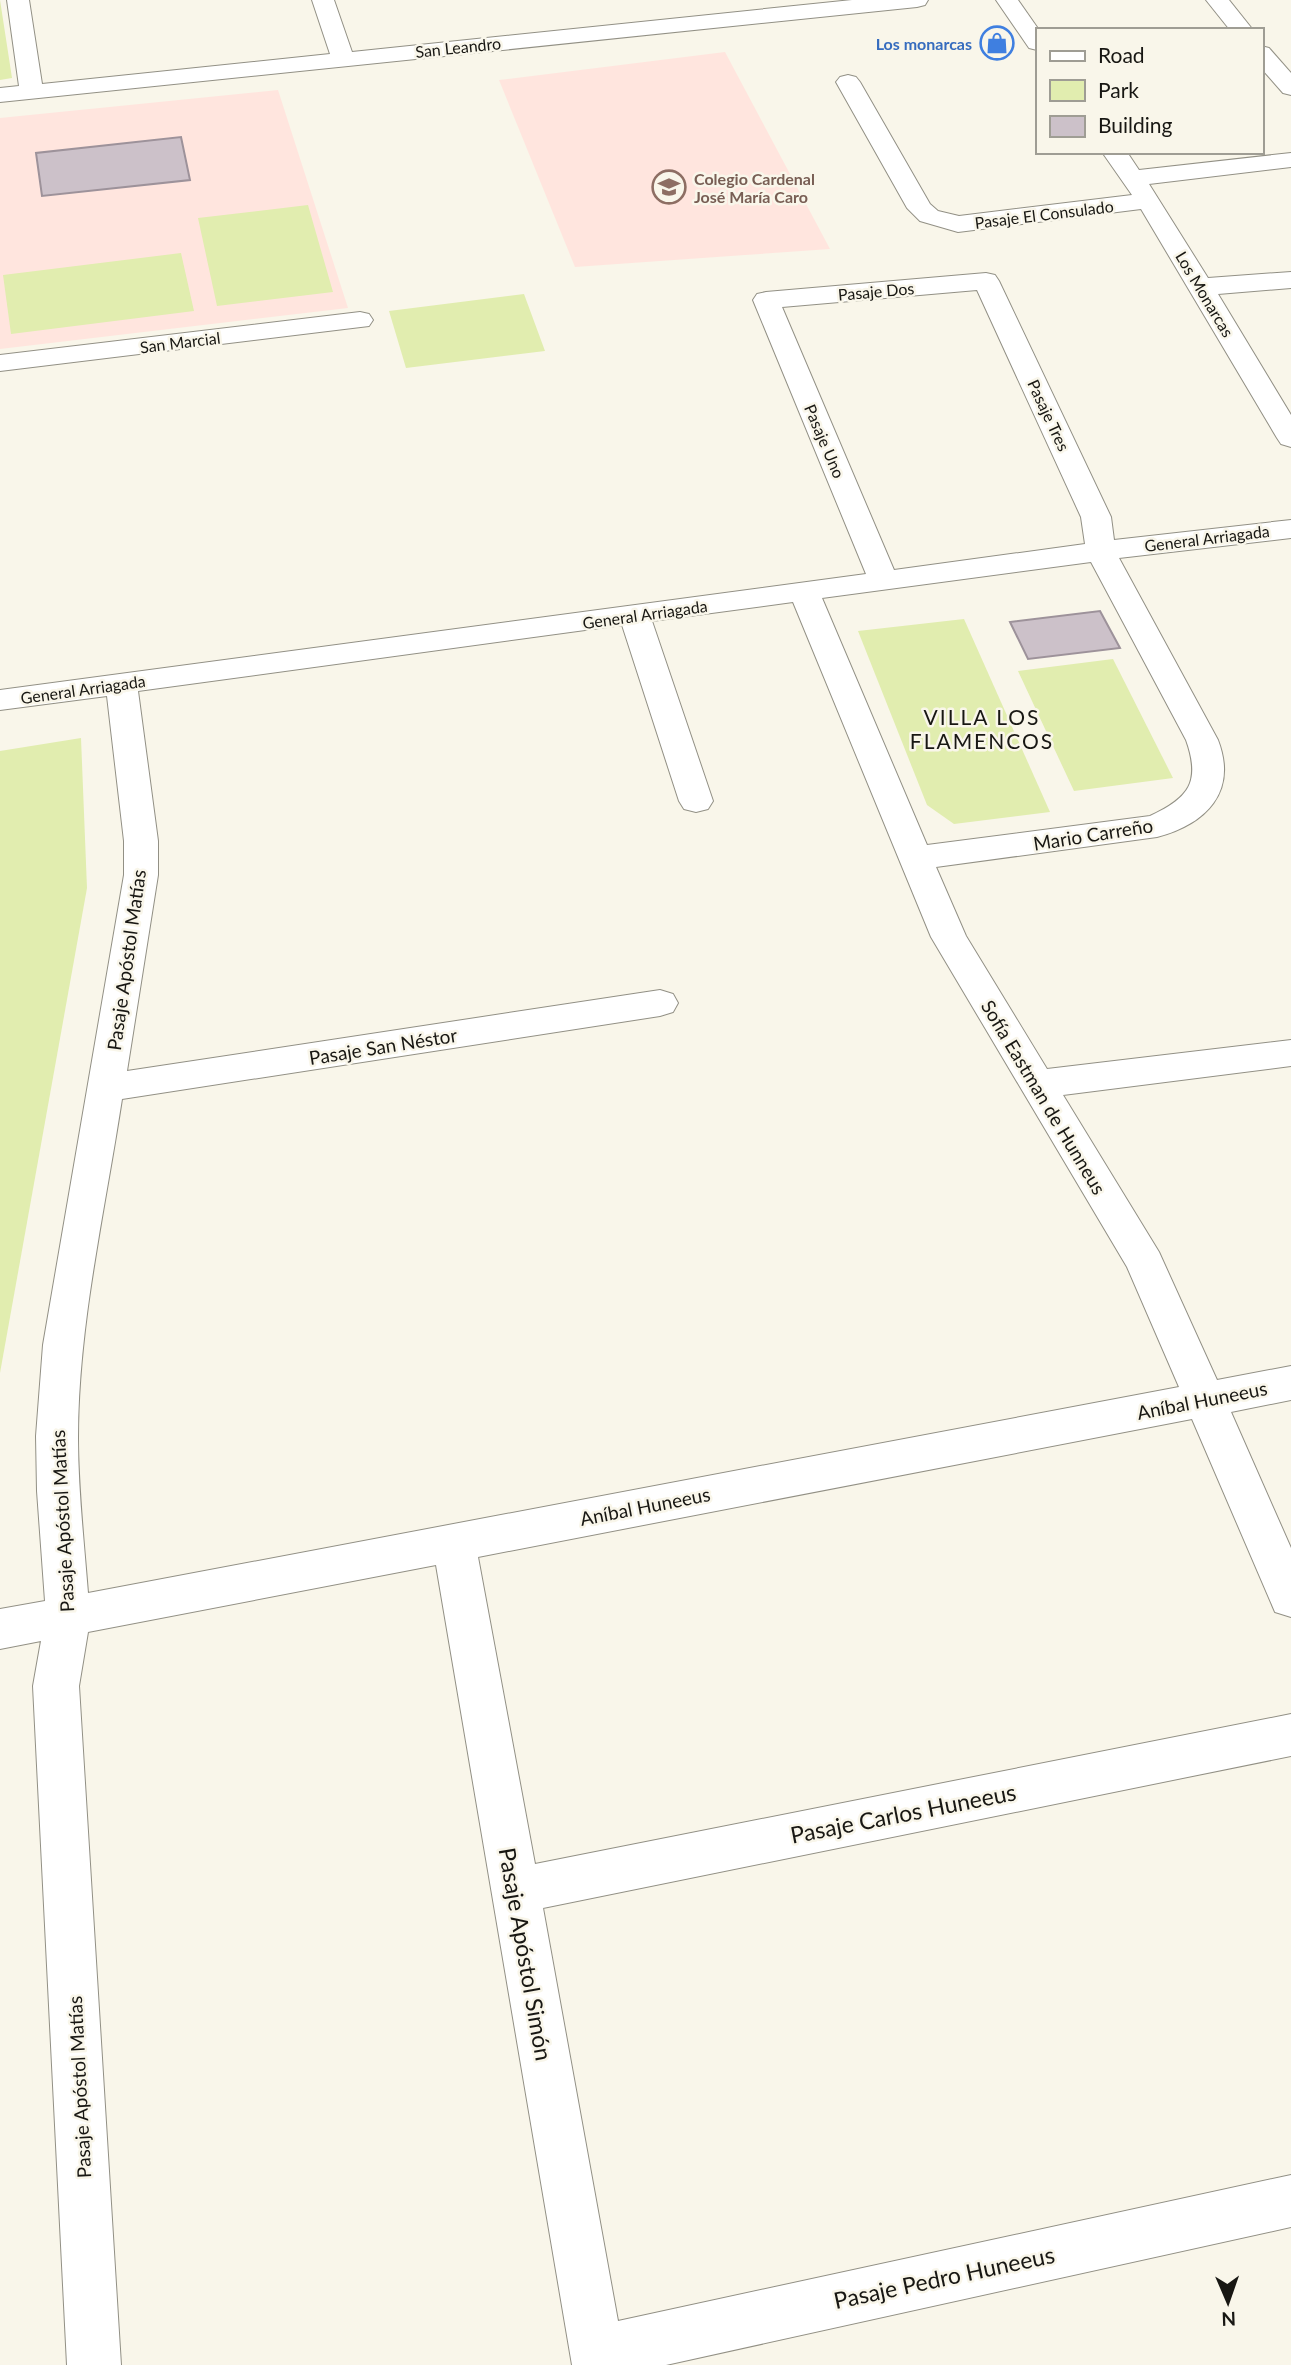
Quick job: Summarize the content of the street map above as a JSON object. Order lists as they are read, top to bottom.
{
  "streets": {
    "street": [
      "San Leandro",
      "Pasaje El Consulado",
      "Pasaje Dos",
      "Los Monarcas",
      "San Marcial",
      "Pasaje Tres",
      "Pasaje Uno",
      "General Arriagada",
      "Mario Carreño",
      "Pasaje Apóstol Matías",
      "Pasaje San Néstor",
      "Sofía Eastman de Hunneus",
      "Aníbal Huneeus",
      "Pasaje Carlos Huneeus",
      "Pasaje Apóstol Simón",
      "Pasaje Pedro Huneeus"
    ]
  },
  "crossings": [
    ["Pasaje El Consulado", "Los Monarcas"],
    ["Pasaje Dos", "Pasaje Tres"],
    ["Pasaje Dos", "Pasaje Uno"],
    ["Pasaje Tres", "General Arriagada"],
    ["Pasaje Tres", "Mario Carreño"],
    ["Pasaje Uno", "General Arriagada"],
    ["General Arriagada", "Mario Carreño"],
    ["General Arriagada", "Pasaje Apóstol Matías"],
    ["General Arriagada", "Sofía Eastman de Hunneus"],
    ["Mario Carreño", "Sofía Eastman de Hunneus"],
    ["Pasaje Apóstol Matías", "Pasaje San Néstor"],
    ["Pasaje Apóstol Matías", "Aníbal Huneeus"],
    ["Sofía Eastman de Hunneus", "Aníbal Huneeus"],
    ["Aníbal Huneeus", "Pasaje Apóstol Simón"],
    ["Pasaje Carlos Huneeus", "Pasaje Apóstol Simón"],
    ["Pasaje Apóstol Simón", "Pasaje Pedro Huneeus"]
  ],
  "districts": ["VILLA LOS FLAMENCOS"],
  "places": {
    "shop": ["Los monarcas"],
    "school or university": ["Colegio Cardenal José María Caro"]
  },
  "legend": ["Road", "Park", "Building"],
  "north": "bottom"
}
